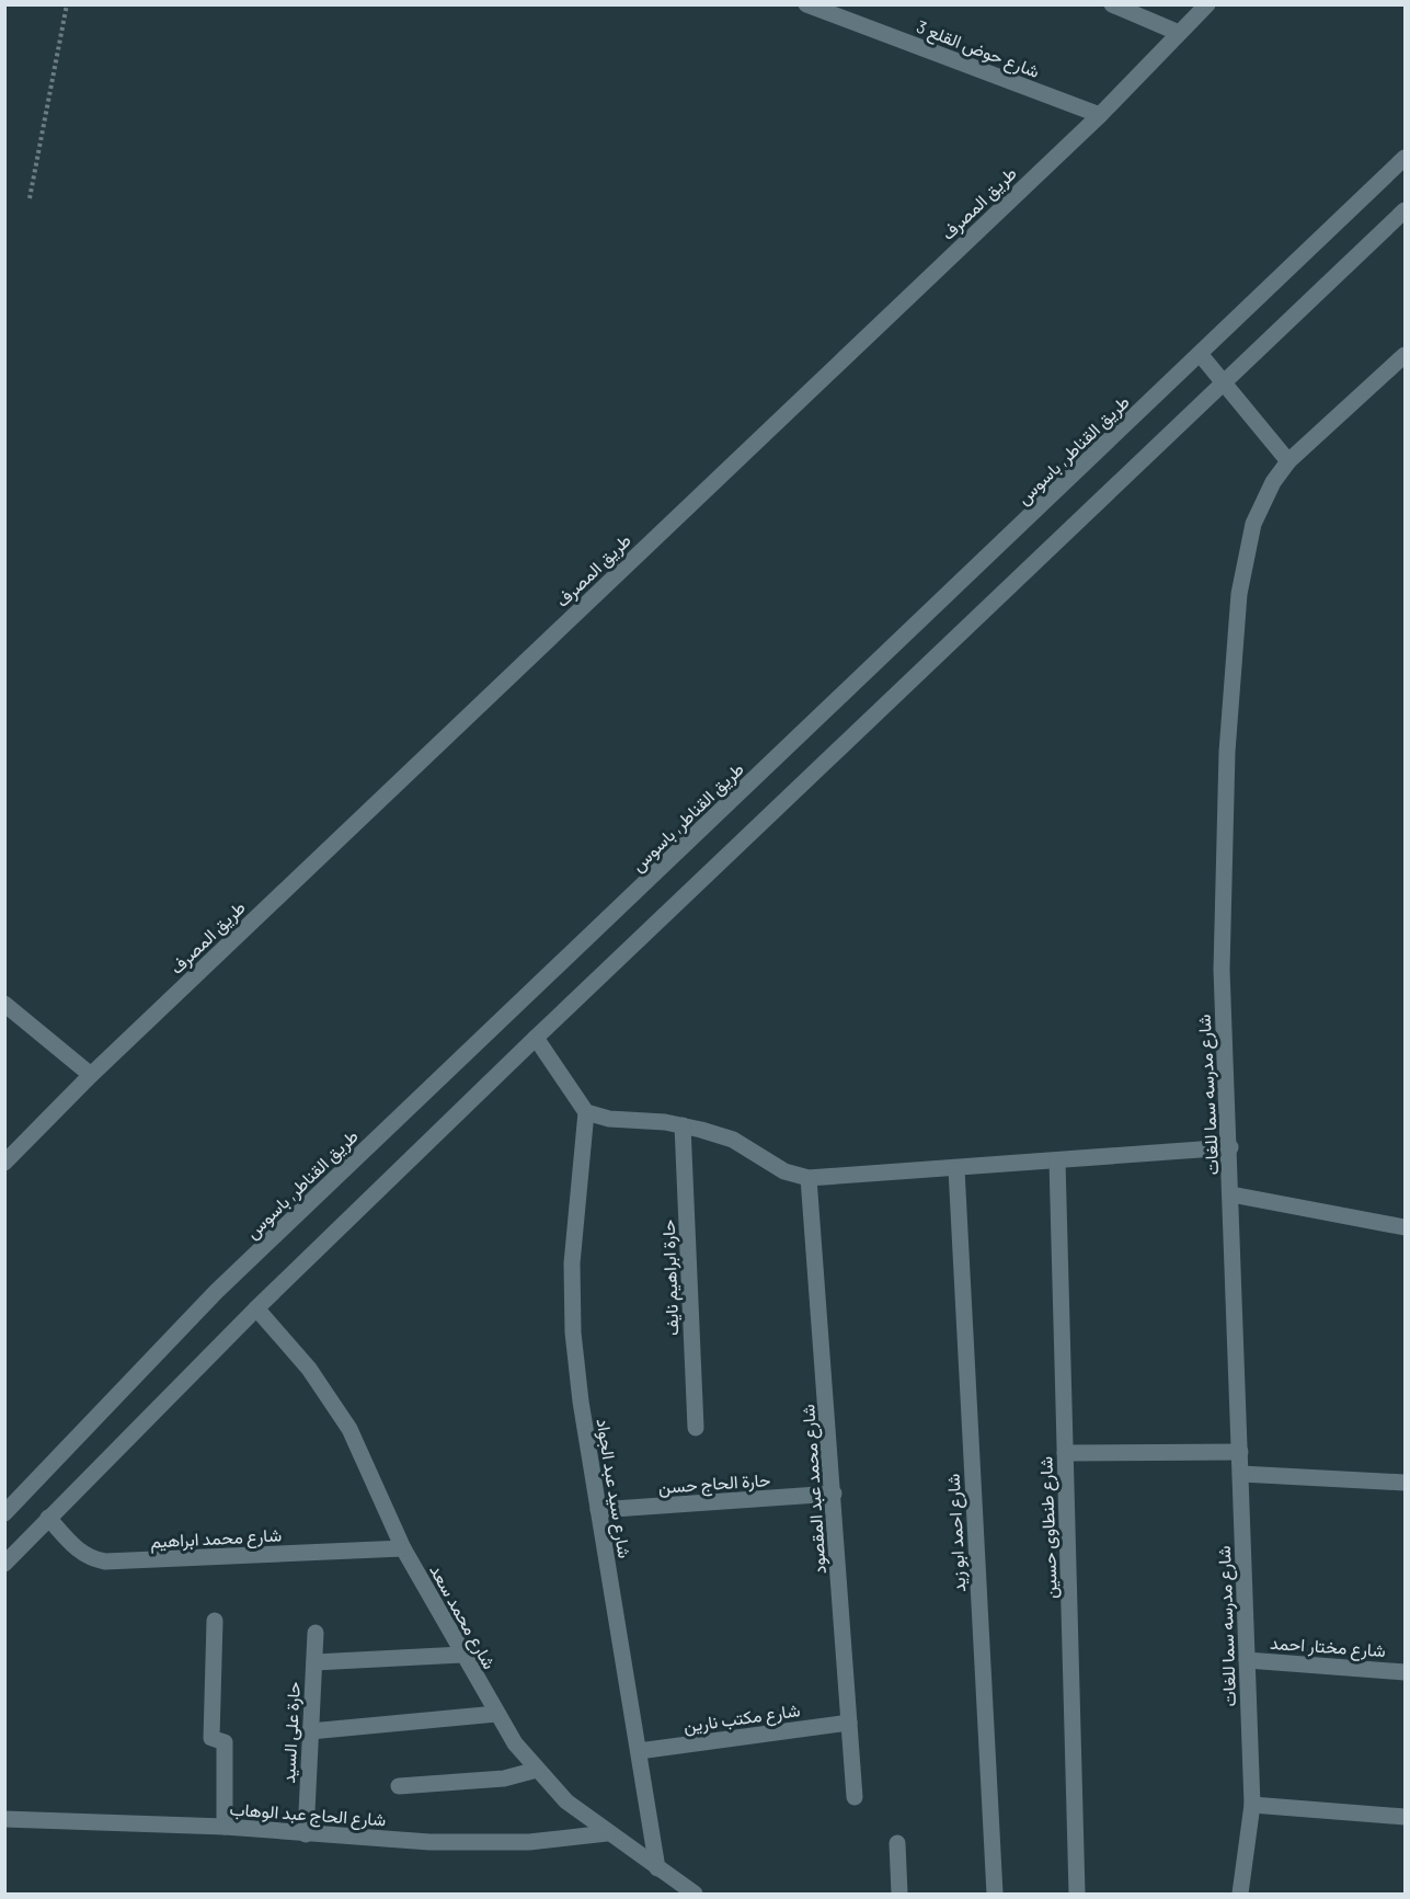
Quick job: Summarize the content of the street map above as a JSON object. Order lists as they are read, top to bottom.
{
  "streets": {
    "street": [
      "شارع حوض القلع 3",
      "طريق المصرف",
      "طريق القناطر, باسوس",
      "شارع مدرسه سما للغات",
      "حارة ابراهيم نايف",
      "حارة الحاج حسن",
      "شارع سيد عبد الجواد",
      "شارع محمد عبد المقصود",
      "شارع طنطاوى حسين",
      "شارع احمد ابو زيد",
      "شارع محمد ابراهيم",
      "شارع محمد سعد",
      "شارع مختار احمد",
      "شارع مكتب نارين",
      "حارة على السيد",
      "شارع الحاج عبد الوهاب"
    ]
  },
  "crossings": [
    ["شارع حوض القلع 3", "طريق المصرف"],
    ["شارع مدرسه سما للغات", "شارع مختار احمد"],
    ["حارة الحاج حسن", "شارع سيد عبد الجواد"],
    ["حارة الحاج حسن", "شارع محمد عبد المقصود"],
    ["شارع سيد عبد الجواد", "شارع محمد سعد"],
    ["شارع سيد عبد الجواد", "شارع مكتب نارين"],
    ["شارع محمد عبد المقصود", "شارع مكتب نارين"],
    ["شارع محمد ابراهيم", "شارع محمد سعد"],
    ["شارع محمد سعد", "شارع الحاج عبد الوهاب"],
    ["حارة على السيد", "شارع الحاج عبد الوهاب"]
  ]
}
